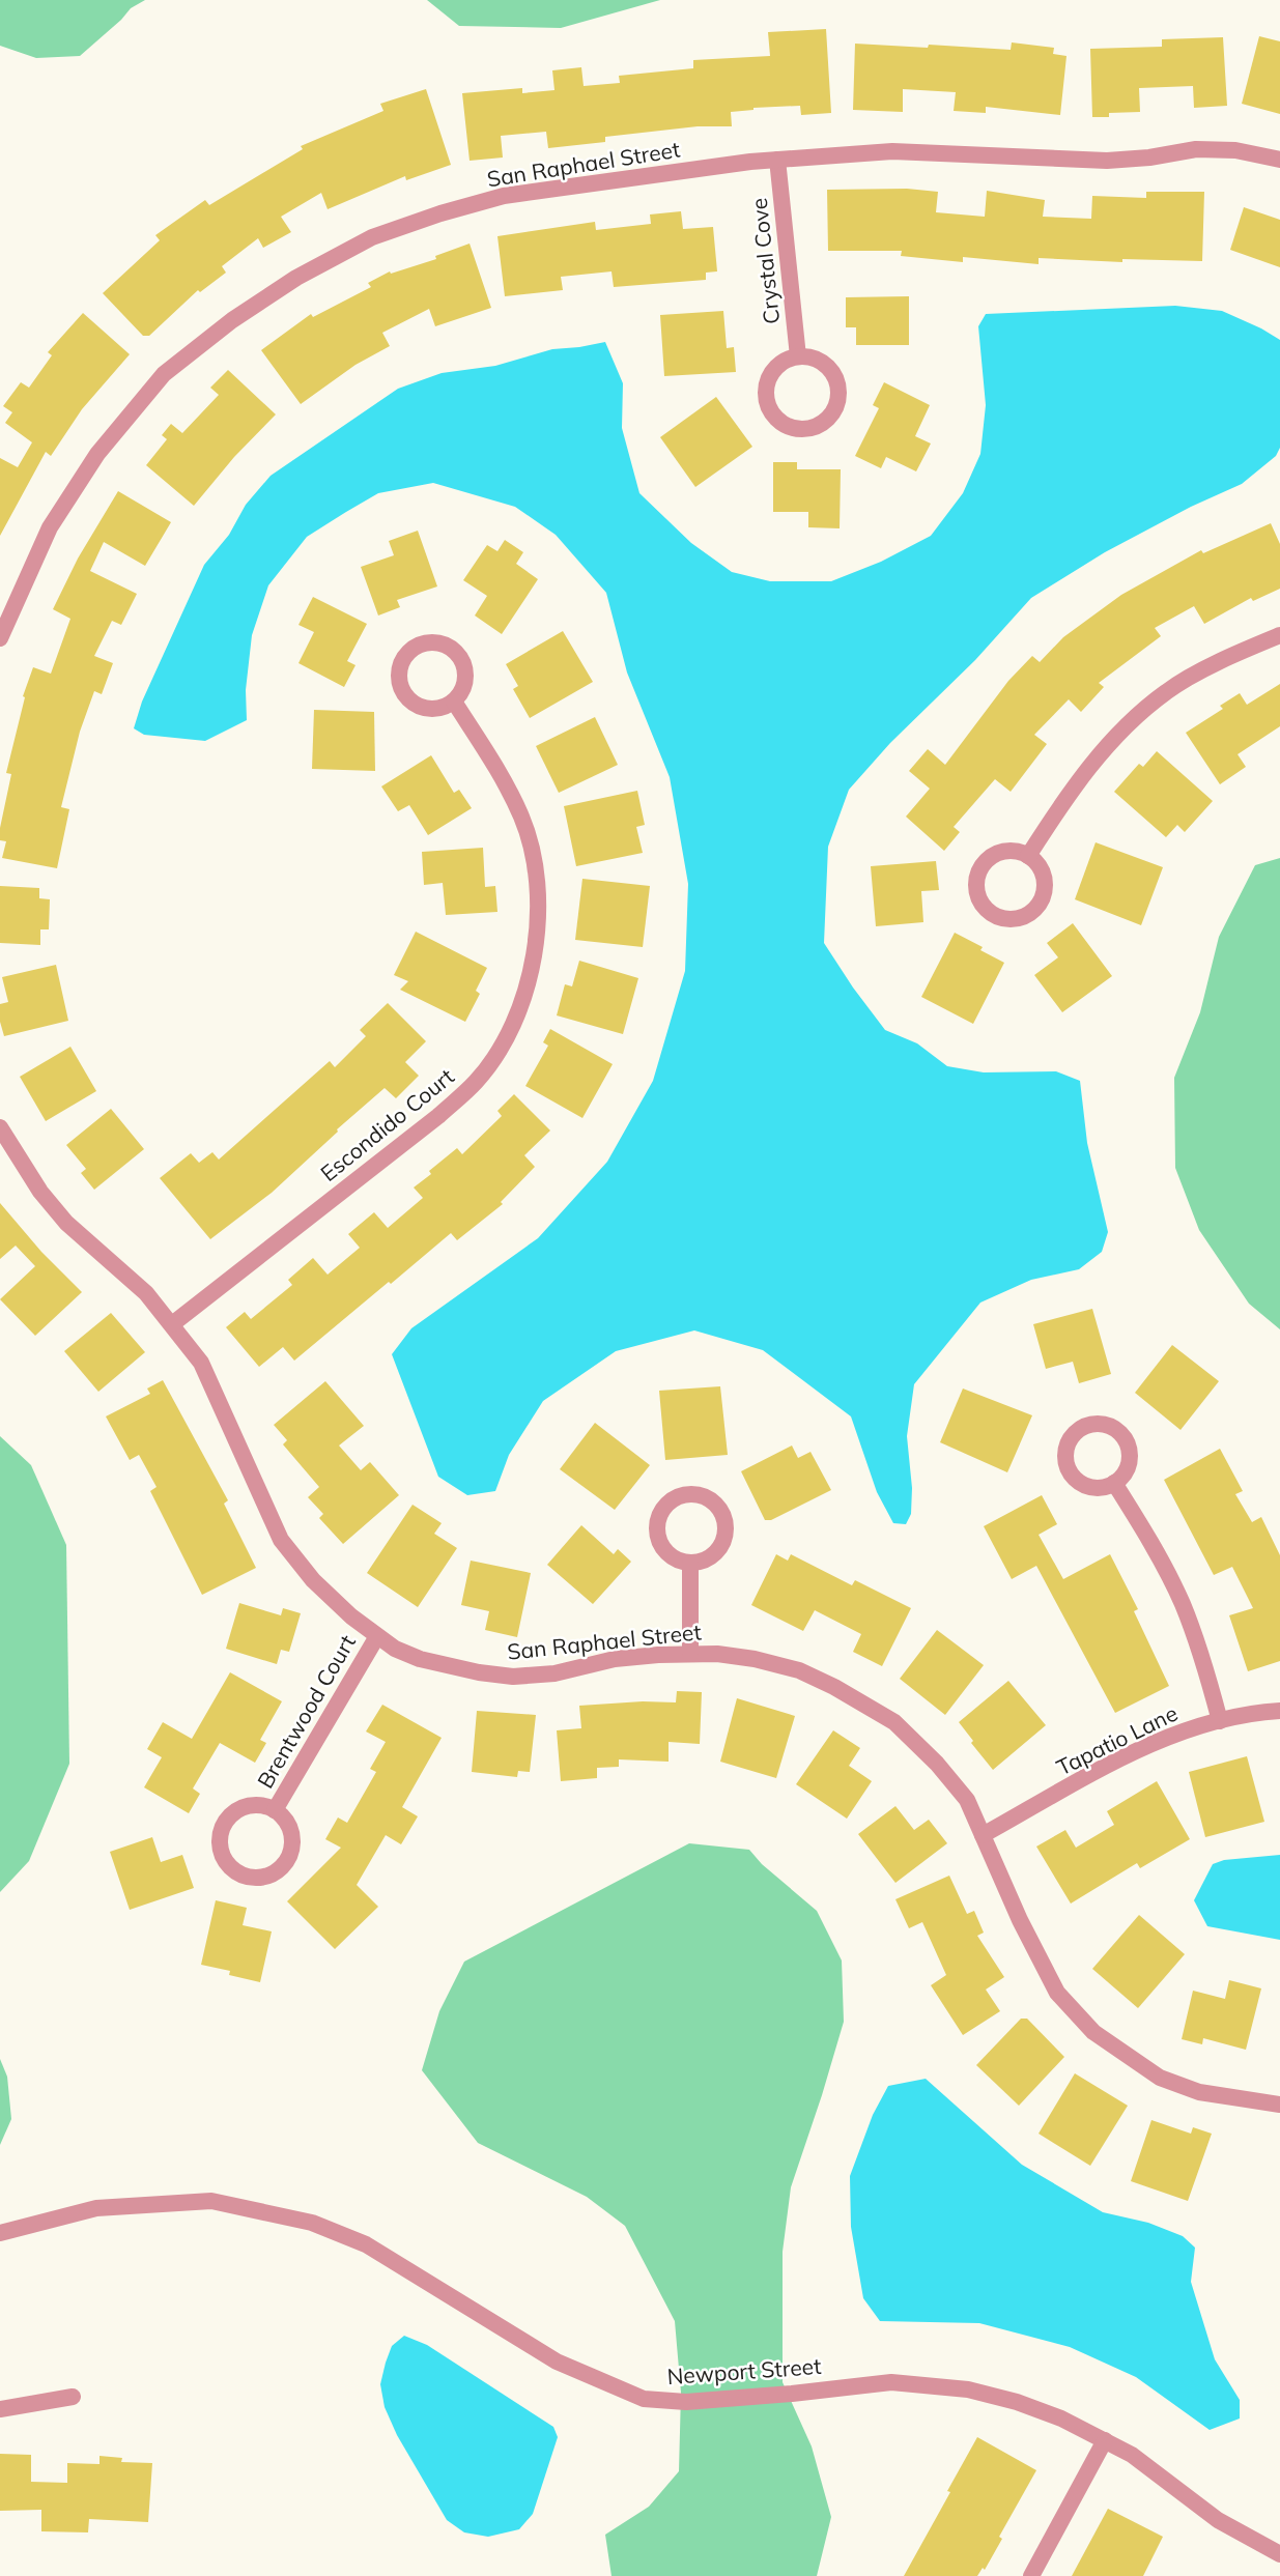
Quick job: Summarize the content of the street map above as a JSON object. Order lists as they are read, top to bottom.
{
  "streets": {
    "street": [
      "San Raphael Street",
      "Crystal Cove",
      "Escondido Court",
      "Brentwood Court",
      "Tapatio Lane",
      "Newport Street"
    ]
  },
  "crossings": [
    ["San Raphael Street", "Crystal Cove"],
    ["San Raphael Street", "Escondido Court"],
    ["San Raphael Street", "Brentwood Court"],
    ["San Raphael Street", "Tapatio Lane"]
  ]
}
